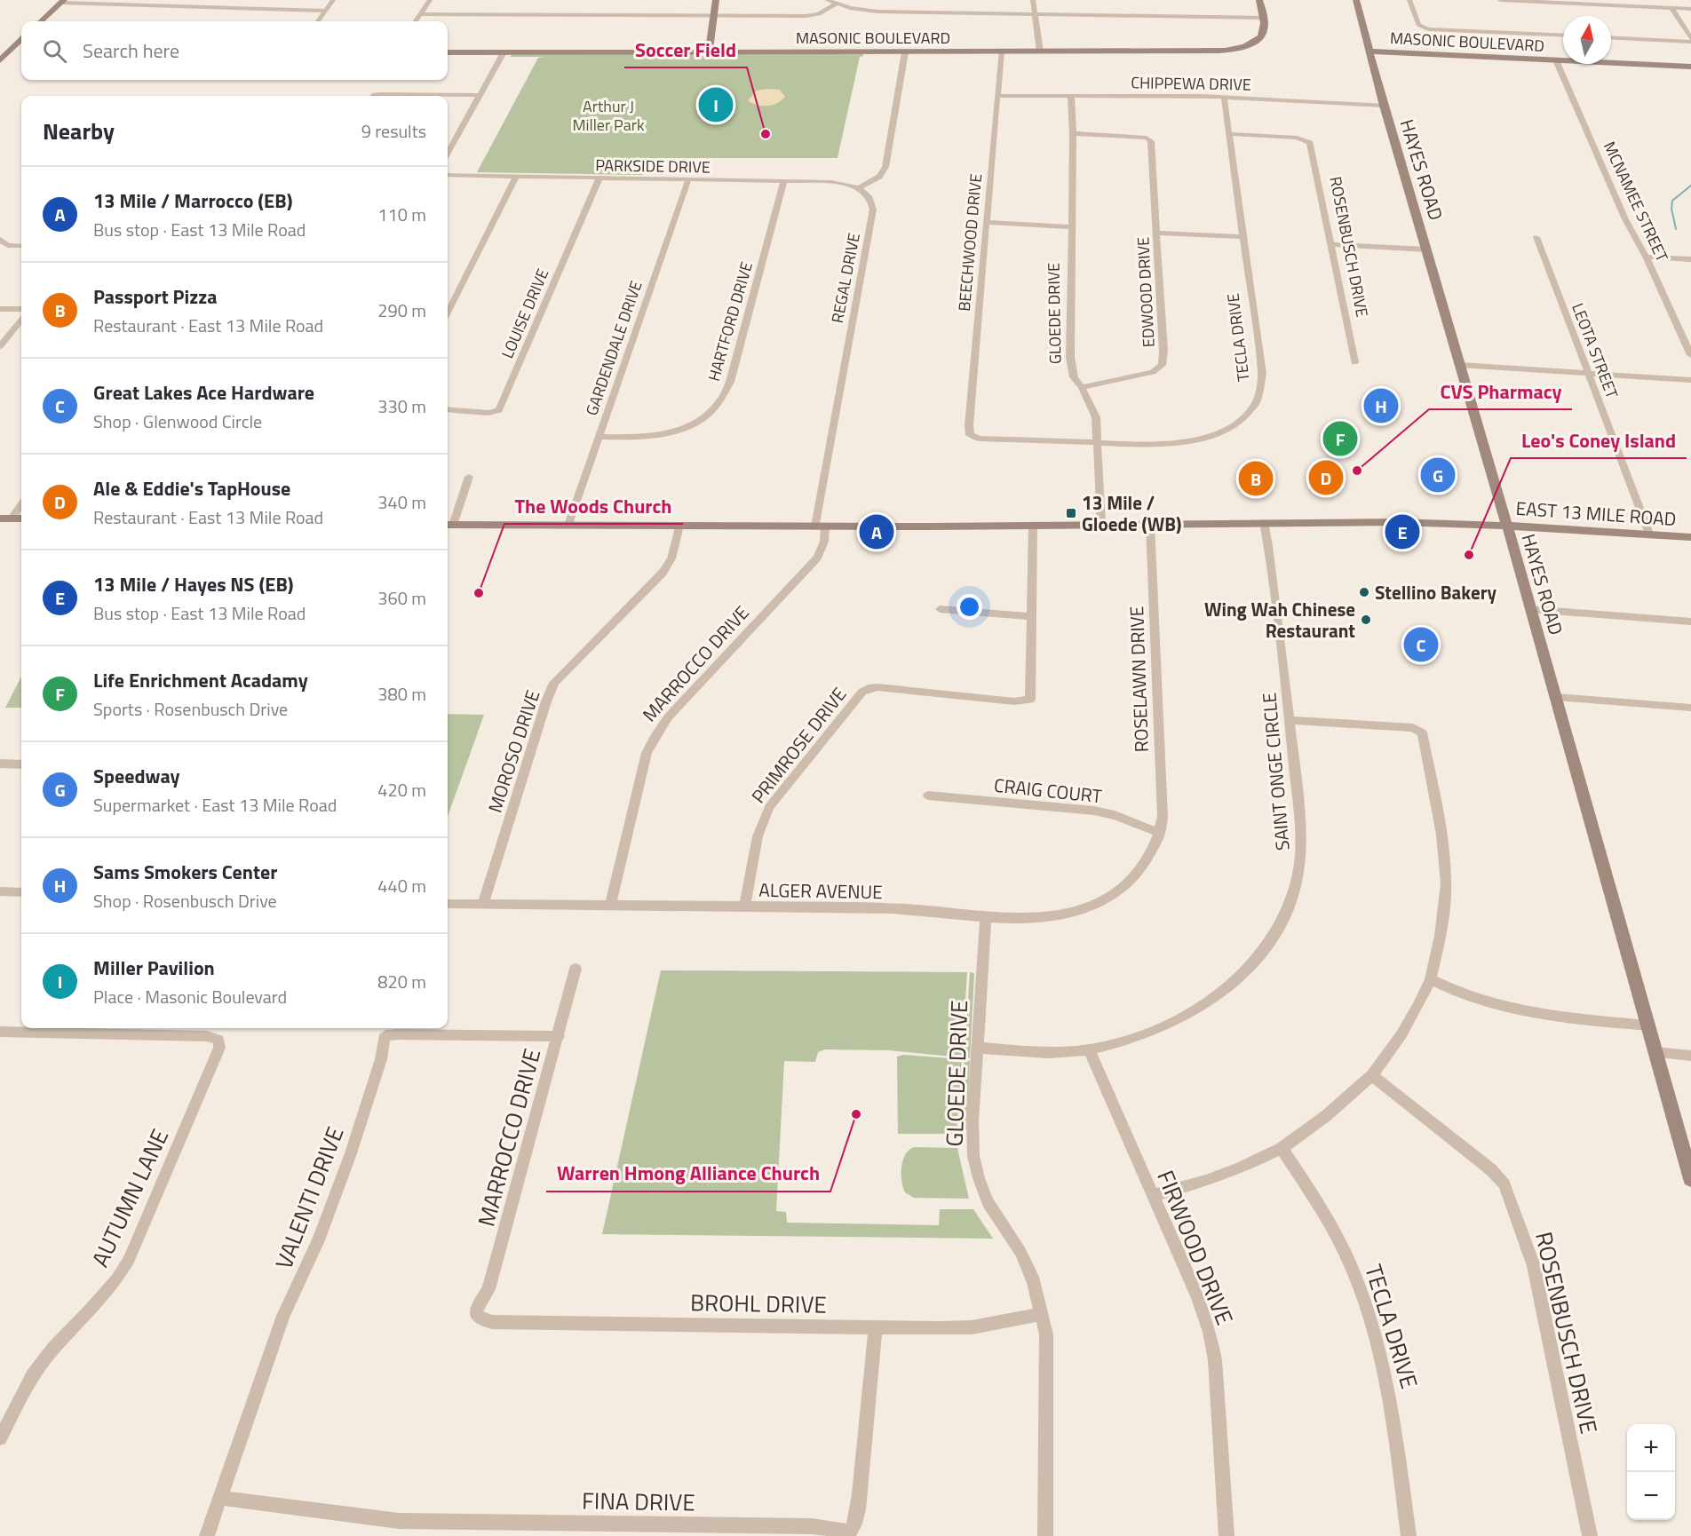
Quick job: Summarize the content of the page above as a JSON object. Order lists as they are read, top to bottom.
{
  "streets": {
    "street": [
      "MASONIC BOULEVARD",
      "CHIPPEWA DRIVE",
      "PARKSIDE DRIVE",
      "HAYES ROAD",
      "MCNAMEE STREET",
      "BEECHWOOD DRIVE",
      "ROSENBUSCH DRIVE",
      "REGAL DRIVE",
      "EDWOOD DRIVE",
      "LOUISE DRIVE",
      "GLOEDE DRIVE",
      "HARTFORD DRIVE",
      "TECLA DRIVE",
      "GARDENDALE DRIVE",
      "LEOTA STREET",
      "EAST 13 MILE ROAD",
      "MARROCCO DRIVE",
      "ROSELAWN DRIVE",
      "PRIMROSE DRIVE",
      "MOROSO DRIVE",
      "SAINT ONGE CIRCLE",
      "CRAIG COURT",
      "ALGER AVENUE",
      "AUTUMN LANE",
      "VALENTI DRIVE",
      "FIRWOOD DRIVE",
      "BROHL DRIVE",
      "FINA DRIVE"
    ]
  },
  "crossings": [
    ["MASONIC BOULEVARD", "HAYES ROAD"],
    ["MASONIC BOULEVARD", "MCNAMEE STREET"],
    ["MASONIC BOULEVARD", "BEECHWOOD DRIVE"],
    ["CHIPPEWA DRIVE", "HAYES ROAD"],
    ["CHIPPEWA DRIVE", "BEECHWOOD DRIVE"],
    ["CHIPPEWA DRIVE", "GLOEDE DRIVE"],
    ["CHIPPEWA DRIVE", "TECLA DRIVE"],
    ["PARKSIDE DRIVE", "REGAL DRIVE"],
    ["PARKSIDE DRIVE", "LOUISE DRIVE"],
    ["PARKSIDE DRIVE", "HARTFORD DRIVE"],
    ["PARKSIDE DRIVE", "GARDENDALE DRIVE"],
    ["HAYES ROAD", "EAST 13 MILE ROAD"],
    ["BEECHWOOD DRIVE", "TECLA DRIVE"],
    ["ROSENBUSCH DRIVE", "TECLA DRIVE"],
    ["REGAL DRIVE", "EAST 13 MILE ROAD"],
    ["REGAL DRIVE", "MARROCCO DRIVE"],
    ["EDWOOD DRIVE", "GLOEDE DRIVE"],
    ["GLOEDE DRIVE", "TECLA DRIVE"],
    ["GLOEDE DRIVE", "EAST 13 MILE ROAD"],
    ["GLOEDE DRIVE", "SAINT ONGE CIRCLE"],
    ["GLOEDE DRIVE", "ALGER AVENUE"],
    ["GLOEDE DRIVE", "BROHL DRIVE"],
    ["HARTFORD DRIVE", "GARDENDALE DRIVE"],
    ["GARDENDALE DRIVE", "EAST 13 MILE ROAD"],
    ["LEOTA STREET", "EAST 13 MILE ROAD"],
    ["EAST 13 MILE ROAD", "MARROCCO DRIVE"],
    ["EAST 13 MILE ROAD", "ROSELAWN DRIVE"],
    ["EAST 13 MILE ROAD", "PRIMROSE DRIVE"],
    ["EAST 13 MILE ROAD", "MOROSO DRIVE"],
    ["EAST 13 MILE ROAD", "SAINT ONGE CIRCLE"],
    ["MARROCCO DRIVE", "ALGER AVENUE"],
    ["MARROCCO DRIVE", "VALENTI DRIVE"],
    ["MARROCCO DRIVE", "BROHL DRIVE"],
    ["ROSELAWN DRIVE", "CRAIG COURT"],
    ["ROSELAWN DRIVE", "ALGER AVENUE"],
    ["PRIMROSE DRIVE", "ALGER AVENUE"],
    ["MOROSO DRIVE", "ALGER AVENUE"],
    ["SAINT ONGE CIRCLE", "FIRWOOD DRIVE"],
    ["CRAIG COURT", "ALGER AVENUE"],
    ["VALENTI DRIVE", "FINA DRIVE"],
    ["BROHL DRIVE", "FINA DRIVE"]
  ],
  "parks": ["Arthur J Miller Park"],
  "places": {
    "other": [
      "Soccer Field",
      "CVS Pharmacy",
      "Leo's Coney Island",
      "Stellino Bakery",
      "The Woods Church",
      "Wing Wah Chinese Restaurant",
      "Warren Hmong Alliance Church"
    ],
    "transit": ["13 Mile / Gloede (WB)"]
  },
  "north": "top",
  "page": {
    "search": "Search here",
    "pins": [
      "I",
      "H",
      "F",
      "G",
      "D",
      "B",
      "A",
      "E",
      "C"
    ],
    "heading": ["Nearby", "9 results"],
    "list": [
      {
        "mark": "A",
        "name": "13 Mile / Marrocco (EB)",
        "note": "Bus stop · East 13 Mile Road",
        "value": "110 m"
      },
      {
        "mark": "B",
        "name": "Passport Pizza",
        "note": "Restaurant · East 13 Mile Road",
        "value": "290 m"
      },
      {
        "mark": "C",
        "name": "Great Lakes Ace Hardware",
        "note": "Shop · Glenwood Circle",
        "value": "330 m"
      },
      {
        "mark": "D",
        "name": "Ale & Eddie's TapHouse",
        "note": "Restaurant · East 13 Mile Road",
        "value": "340 m"
      },
      {
        "mark": "E",
        "name": "13 Mile / Hayes NS (EB)",
        "note": "Bus stop · East 13 Mile Road",
        "value": "360 m"
      },
      {
        "mark": "F",
        "name": "Life Enrichment Acadamy",
        "note": "Sports · Rosenbusch Drive",
        "value": "380 m"
      },
      {
        "mark": "G",
        "name": "Speedway",
        "note": "Supermarket · East 13 Mile Road",
        "value": "420 m"
      },
      {
        "mark": "H",
        "name": "Sams Smokers Center",
        "note": "Shop · Rosenbusch Drive",
        "value": "440 m"
      },
      {
        "mark": "I",
        "name": "Miller Pavilion",
        "note": "Place · Masonic Boulevard",
        "value": "820 m"
      }
    ],
    "map_buttons": ["+", "−"]
  }
}
